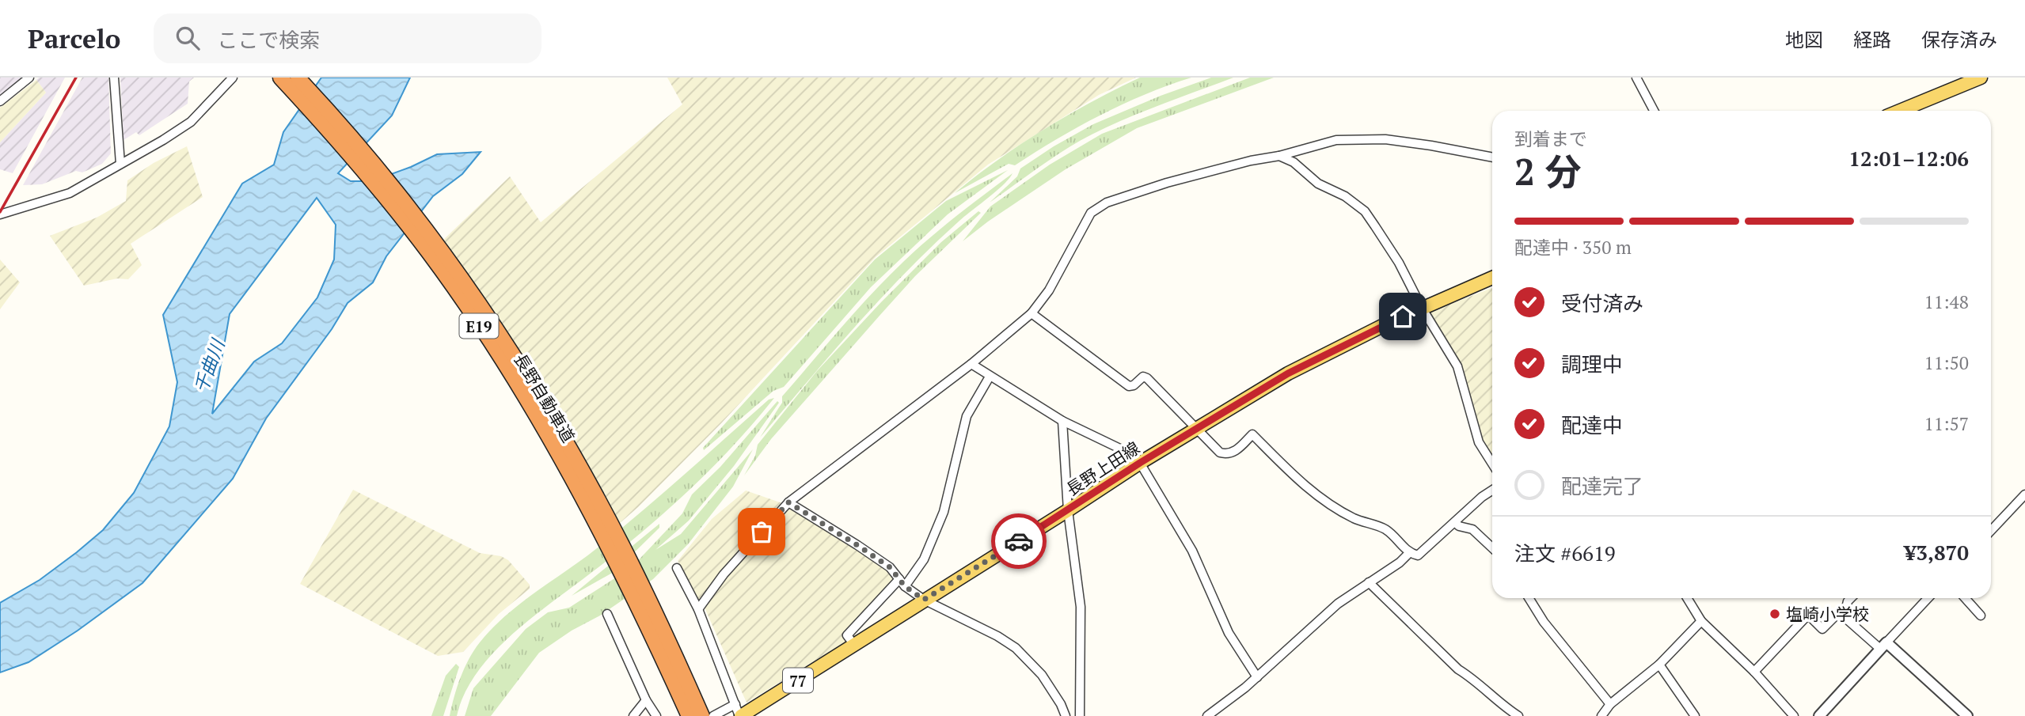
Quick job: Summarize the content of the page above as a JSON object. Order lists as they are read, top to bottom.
{
  "streets": {
    "highway": ["E19", "長野自動車道"],
    "main road": ["長野上田線", "77"]
  },
  "water": ["千曲川"],
  "places": ["塩崎小学校"],
  "page": {
    "header": "Parcelo",
    "search": "ここで検索",
    "nav": ["地図", "経路", "保存済み"],
    "heading": ["2 分", "到着まで", "12:01–12:06"],
    "panel": ["注文 #6619", "¥3,870"],
    "bar": "配達中 · 350 m",
    "list": [
      ["受付済み", "11:48"],
      ["調理中", "11:50"],
      ["配達中", "11:57"],
      "配達完了"
    ]
  }
}
